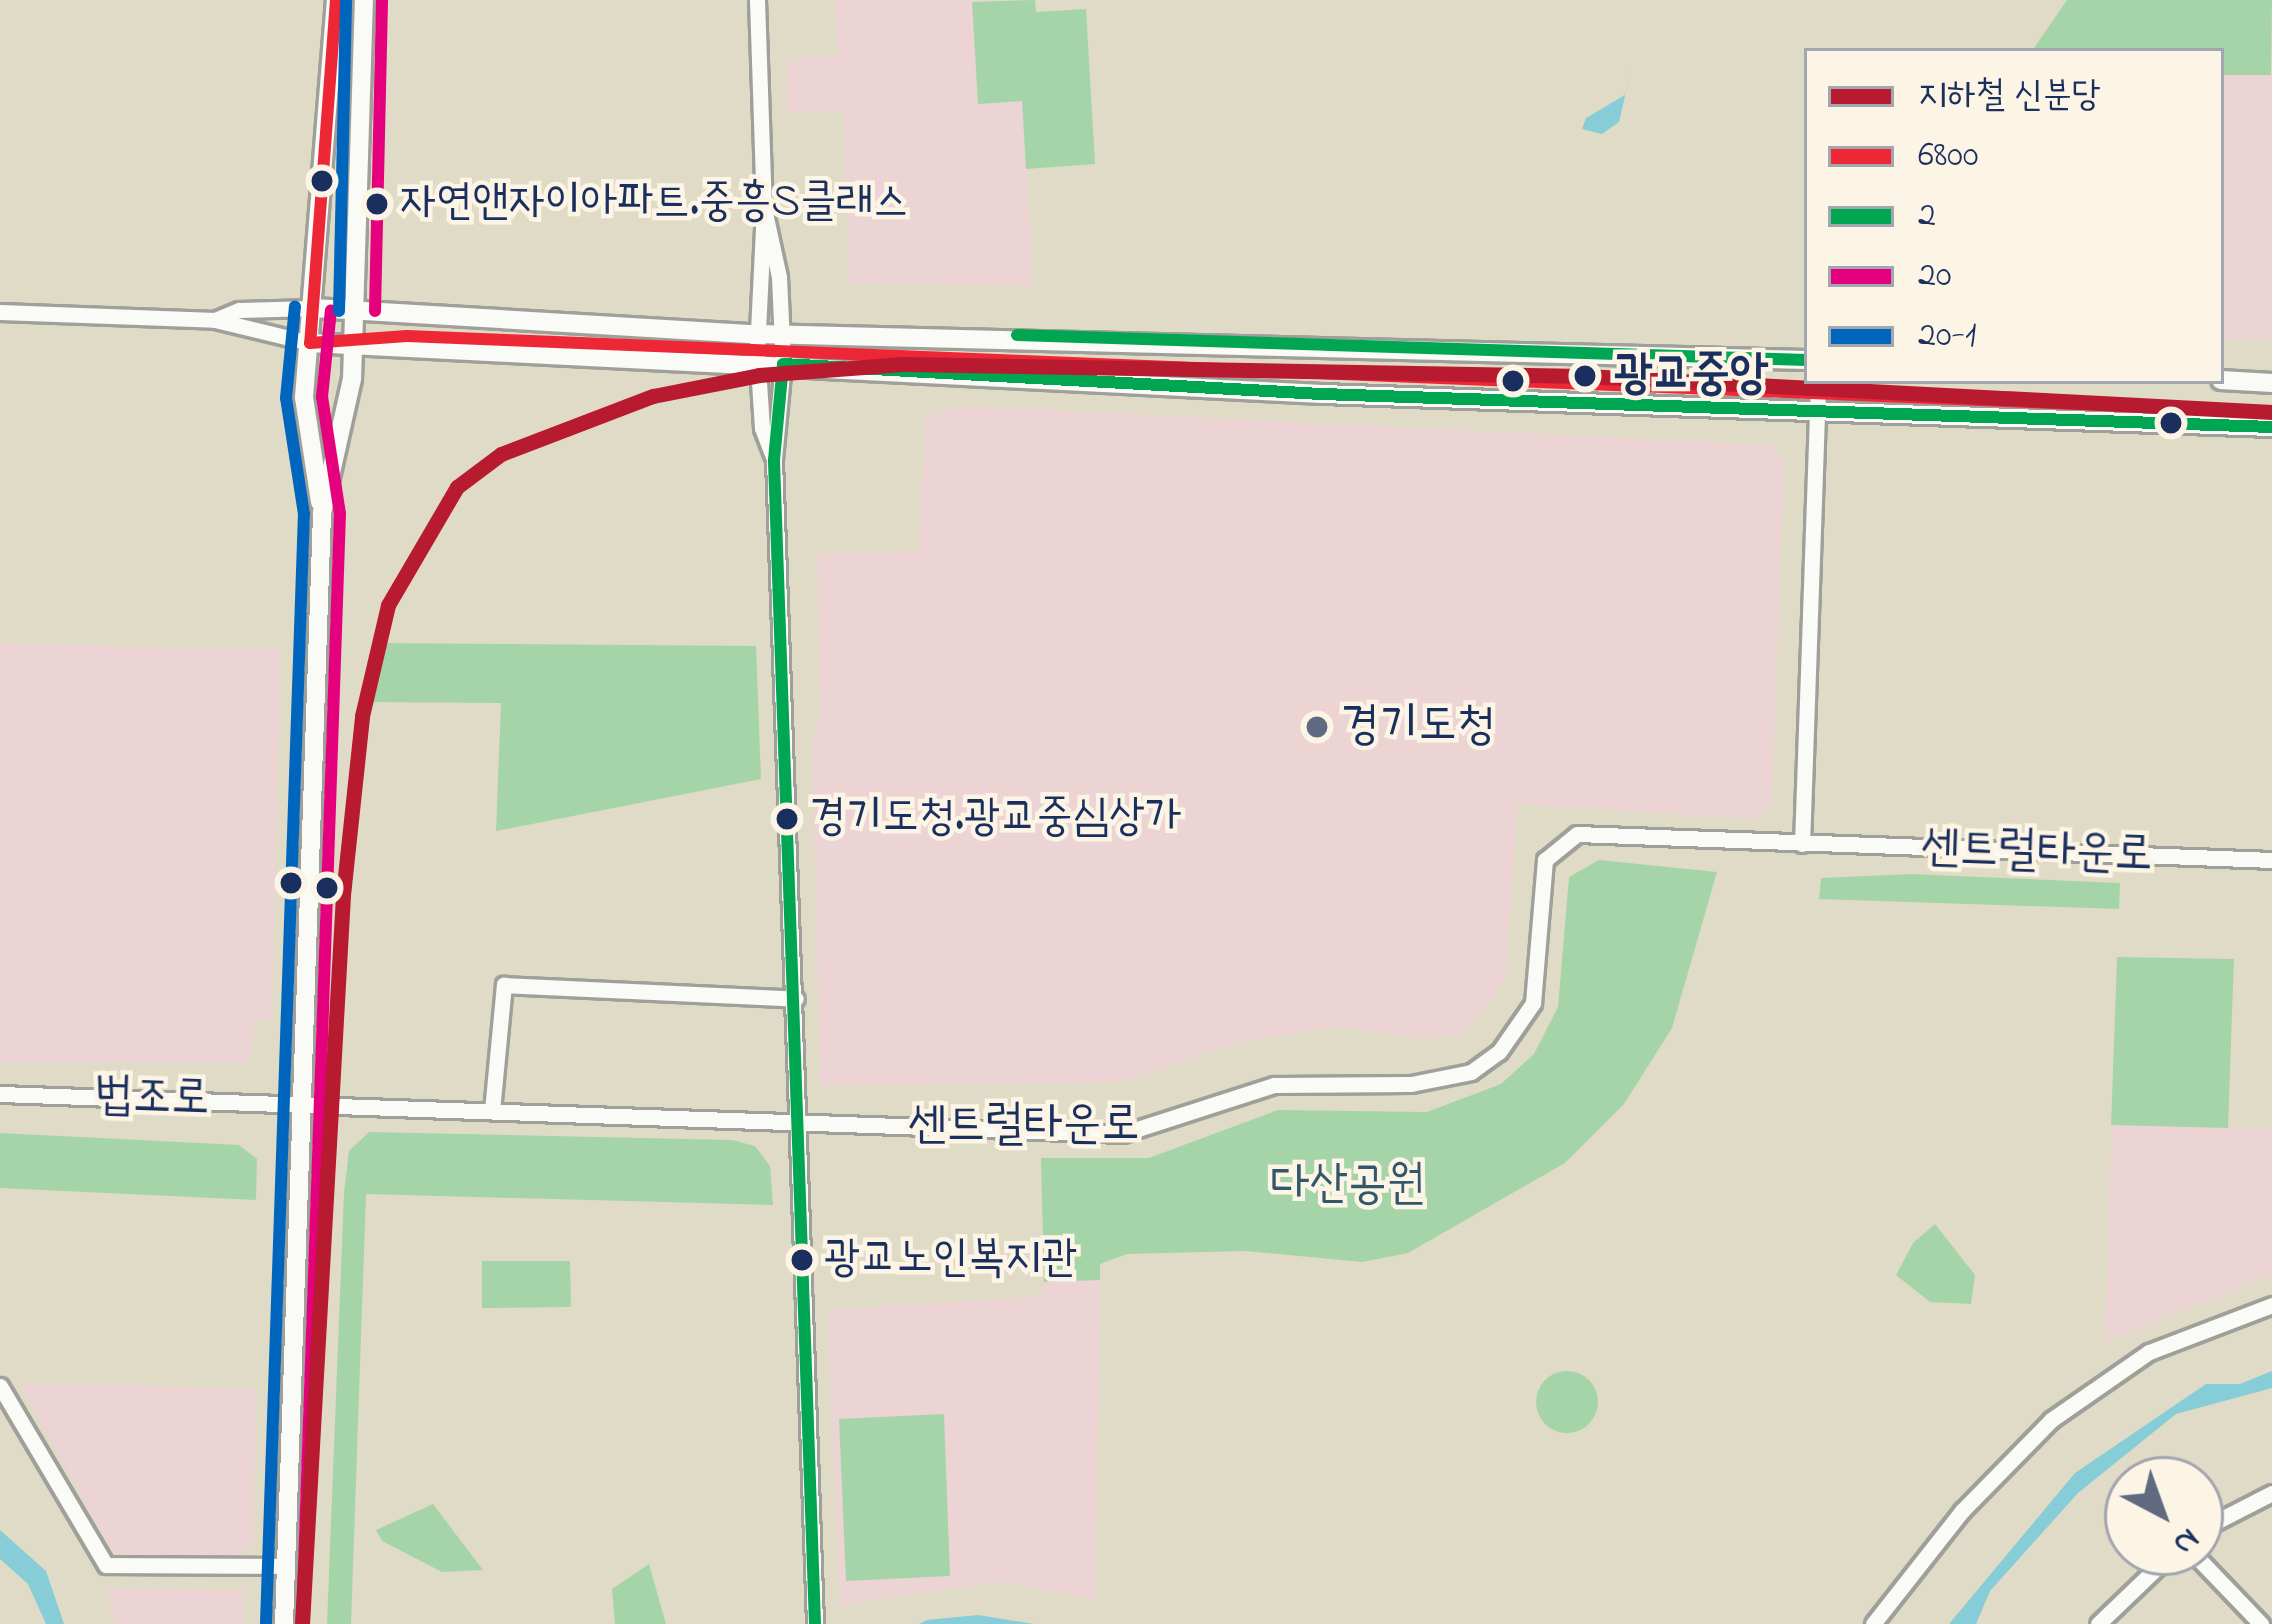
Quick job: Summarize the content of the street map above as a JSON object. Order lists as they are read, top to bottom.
{
  "streets": {
    "street": ["센트럴타운로", "법조로"]
  },
  "crossings": [
    ["센트럴타운로", "법조로"]
  ],
  "parks": ["다산공원"],
  "places": [
    "자연앤자이아파트.중흥S클래스",
    "광교중앙",
    "경기도청",
    "경기도청.광교중심상가",
    "광교노인복지관"
  ],
  "lines": [
    "transit line 6800",
    "transit line 20",
    "transit line 20-1",
    "transit line 2",
    "metro line 신분당"
  ],
  "legend": [
    "지하철 신분당",
    "6800",
    "2",
    "20",
    "20-1"
  ],
  "north": "bottom right"
}
